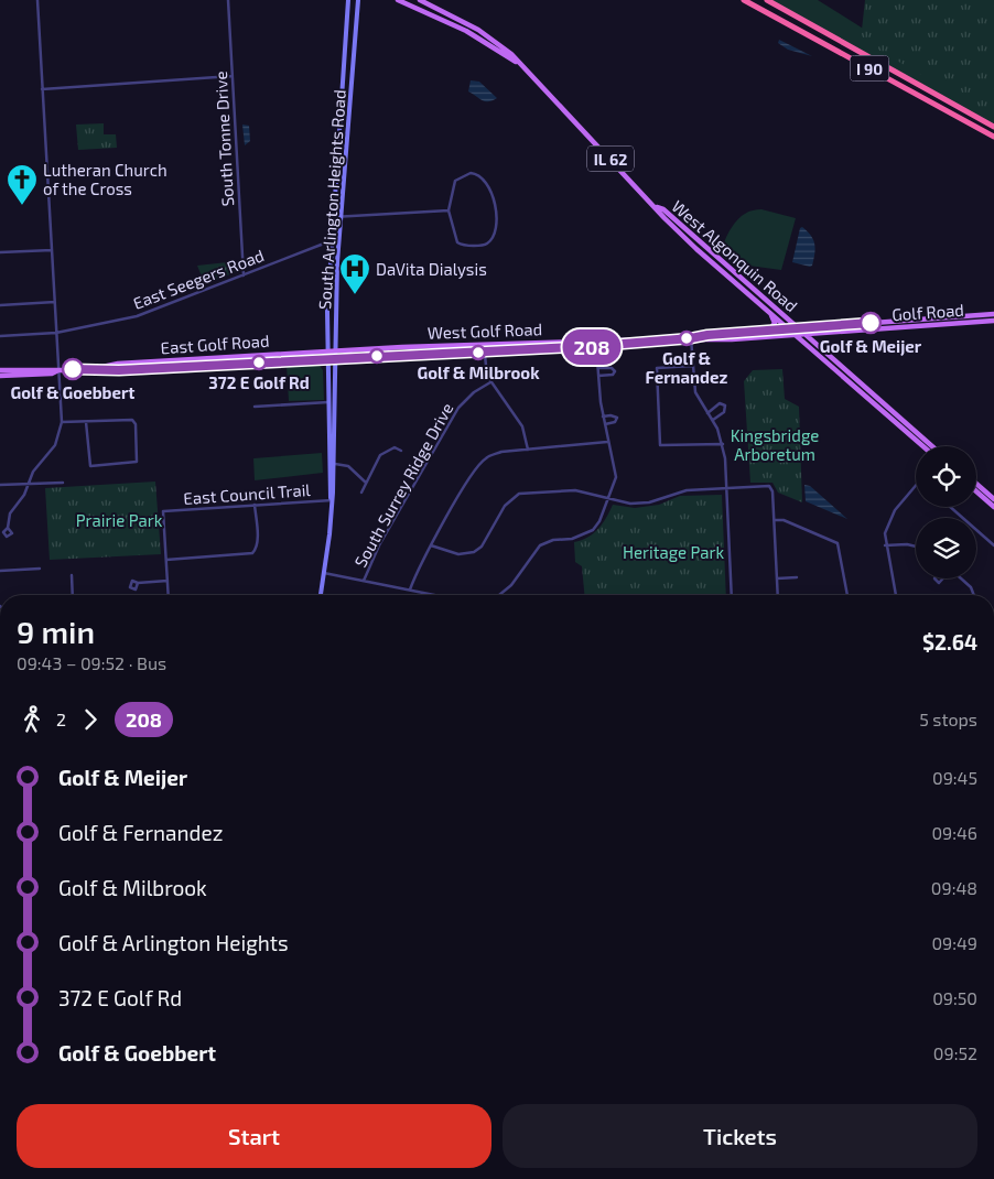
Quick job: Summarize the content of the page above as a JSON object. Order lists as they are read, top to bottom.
{
  "streets": {
    "highway": ["I 90"],
    "main road": [
      "IL 62",
      "South Arlington Heights Road",
      "West Algonquin Road",
      "Golf Road",
      "West Golf Road",
      "East Golf Road"
    ],
    "street": [
      "South Tonne Drive",
      "East Seegers Road",
      "South Surrey Ridge Drive",
      "East Council Trail"
    ]
  },
  "crossings": [
    ["South Tonne Drive", "East Seegers Road"],
    ["South Arlington Heights Road", "East Seegers Road"],
    ["South Arlington Heights Road", "West Golf Road"],
    ["South Arlington Heights Road", "East Golf Road"],
    ["South Arlington Heights Road", "East Council Trail"],
    ["West Algonquin Road", "Golf Road"],
    ["West Algonquin Road", "West Golf Road"],
    ["Golf Road", "West Golf Road"],
    ["West Golf Road", "East Golf Road"]
  ],
  "parks": ["Kingsbridge Arboretum", "Prairie Park", "Heritage Park"],
  "places": {
    "church": ["Lutheran Church of the Cross"],
    "hospital": ["DaVita Dialysis"],
    "other": [
      "Golf & Meijer",
      "Golf & Fernandez",
      "Golf & Milbrook",
      "372 E Golf Rd",
      "Golf & Goebbert"
    ]
  },
  "lines": ["bus line 208"],
  "page": {
    "on_map": "208",
    "heading": ["9 min", "09:43 – 09:52 · Bus", "$2.64"],
    "legs": ["2", "208", "5 stops"],
    "list": [
      {
        "name": "Golf & Meijer",
        "value": "09:45"
      },
      {
        "name": "Golf & Fernandez",
        "value": "09:46"
      },
      {
        "name": "Golf & Milbrook",
        "value": "09:48"
      },
      {
        "name": "Golf & Arlington Heights",
        "value": "09:49"
      },
      {
        "name": "372 E Golf Rd",
        "value": "09:50"
      },
      {
        "name": "Golf & Goebbert",
        "value": "09:52"
      }
    ],
    "buttons": ["Start", "Tickets"]
  }
}
